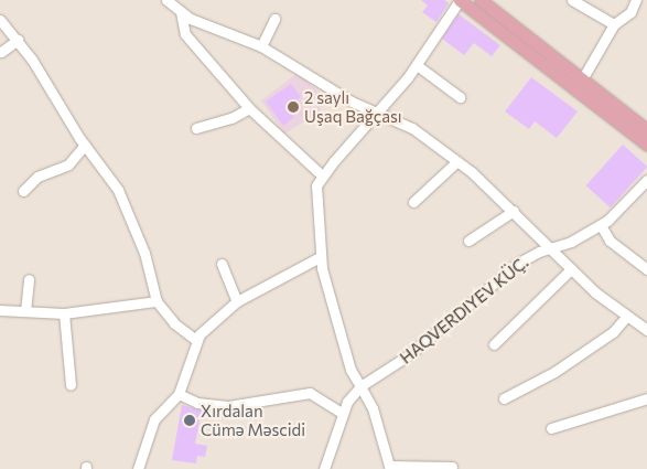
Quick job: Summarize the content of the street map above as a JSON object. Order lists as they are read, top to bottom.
{
  "streets": {
    "street": ["HAQVERDIYEV KÜÇ."]
  },
  "places": ["2 saylı Uşaq Bağçası", "Xırdalan Cümə Məscidi"]
}
